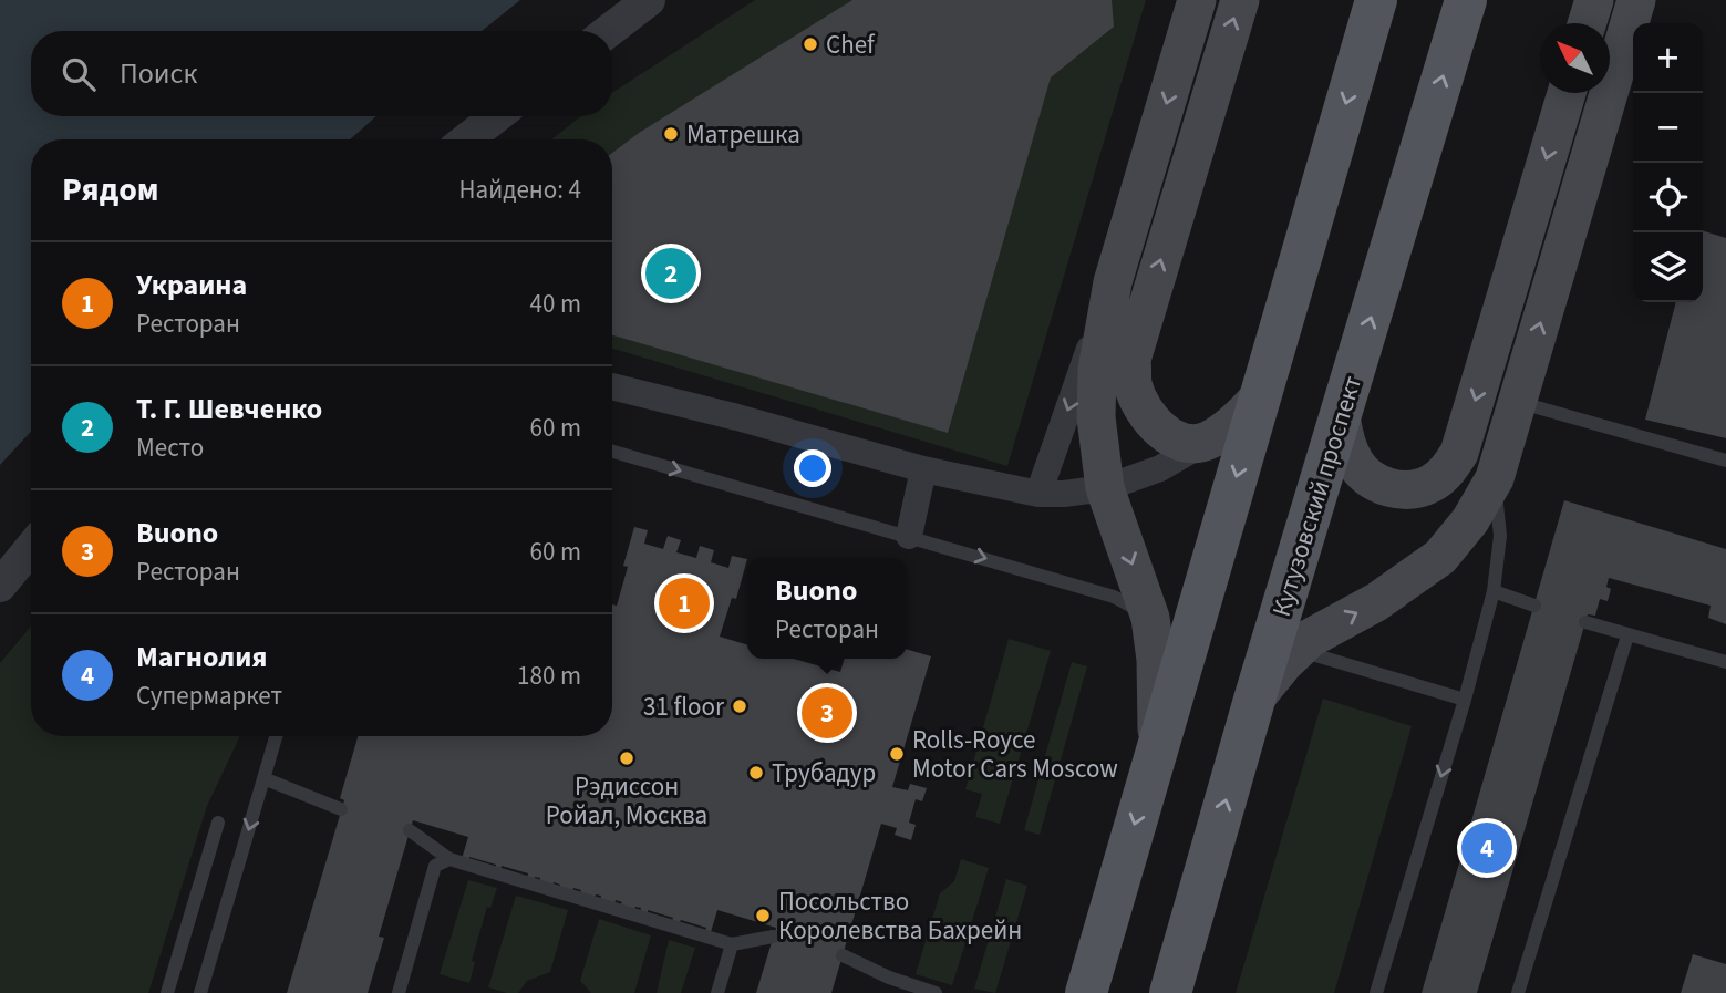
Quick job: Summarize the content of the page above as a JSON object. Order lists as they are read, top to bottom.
{
  "streets": {
    "main road": ["Кутузовский проспект"]
  },
  "places": [
    "Chef",
    "Матрешка",
    "31 floor",
    "Rolls-Royce Motor Cars Moscow",
    "Рэдиссон Ройал, Москва",
    "Трубадур",
    "Посольство Королевства Бахрейн"
  ],
  "north": "top left",
  "page": {
    "map_buttons": ["+", "−"],
    "search": "Поиск",
    "heading": ["Рядом", "Найдено: 4"],
    "list": [
      {
        "mark": "1",
        "name": "Украина",
        "note": "Ресторан",
        "value": "40 m"
      },
      {
        "mark": "2",
        "name": "Т. Г. Шевченко",
        "note": "Место",
        "value": "60 m"
      },
      {
        "mark": "3",
        "name": "Buono",
        "note": "Ресторан",
        "value": "60 m"
      },
      {
        "mark": "4",
        "name": "Магнолия",
        "note": "Супермаркет",
        "value": "180 m"
      }
    ],
    "pins": [
      "2",
      "1",
      "3",
      "4"
    ],
    "popup": ["Buono", "Ресторан"]
  }
}
